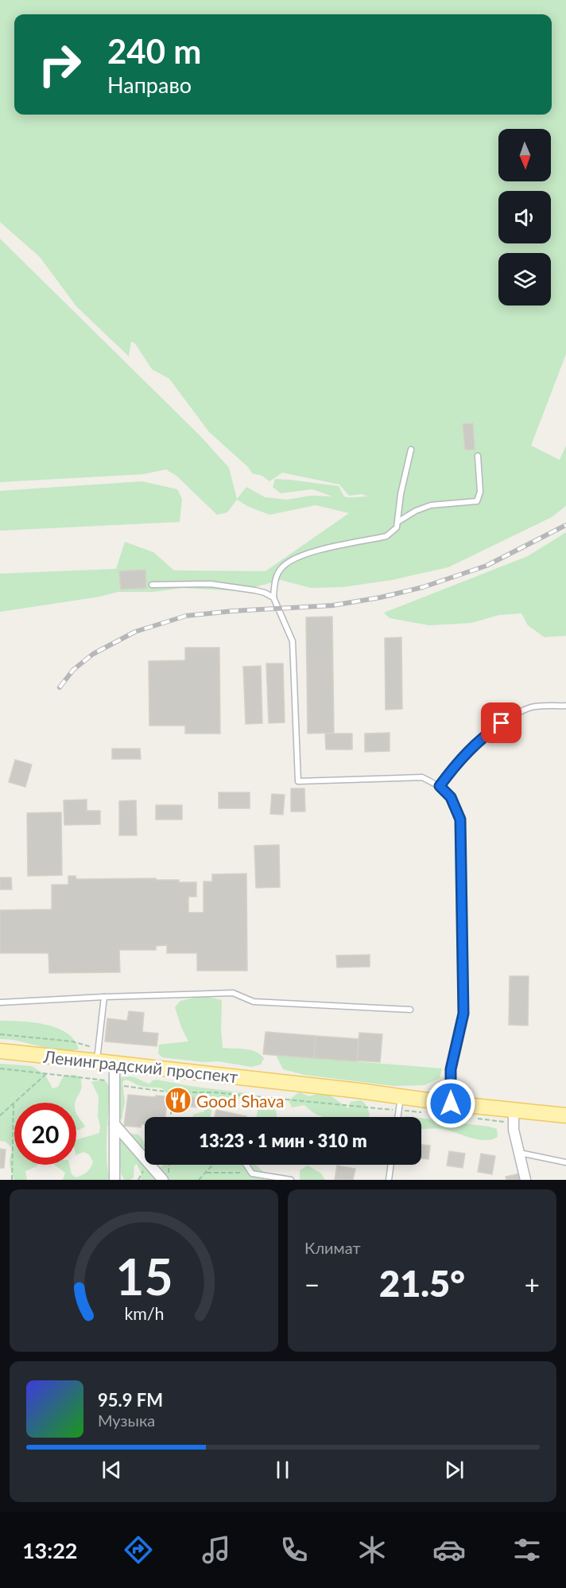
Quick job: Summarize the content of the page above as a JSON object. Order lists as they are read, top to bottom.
{
  "streets": {
    "main road": ["Ленинградский проспект"]
  },
  "places": {
    "restaurant": ["Good Shava"]
  },
  "north": "bottom",
  "page": {
    "turn": ["240 m", "Направо"],
    "limit": "20",
    "trip": "13:23 · 1 мин · 310 m",
    "tile": "Климат",
    "heat": ["−", "21.5°", "+"],
    "song": ["95.9 FM", "Музыка"],
    "tabs": "13:22",
    "gauge": ["15", "km/h"]
  }
}
